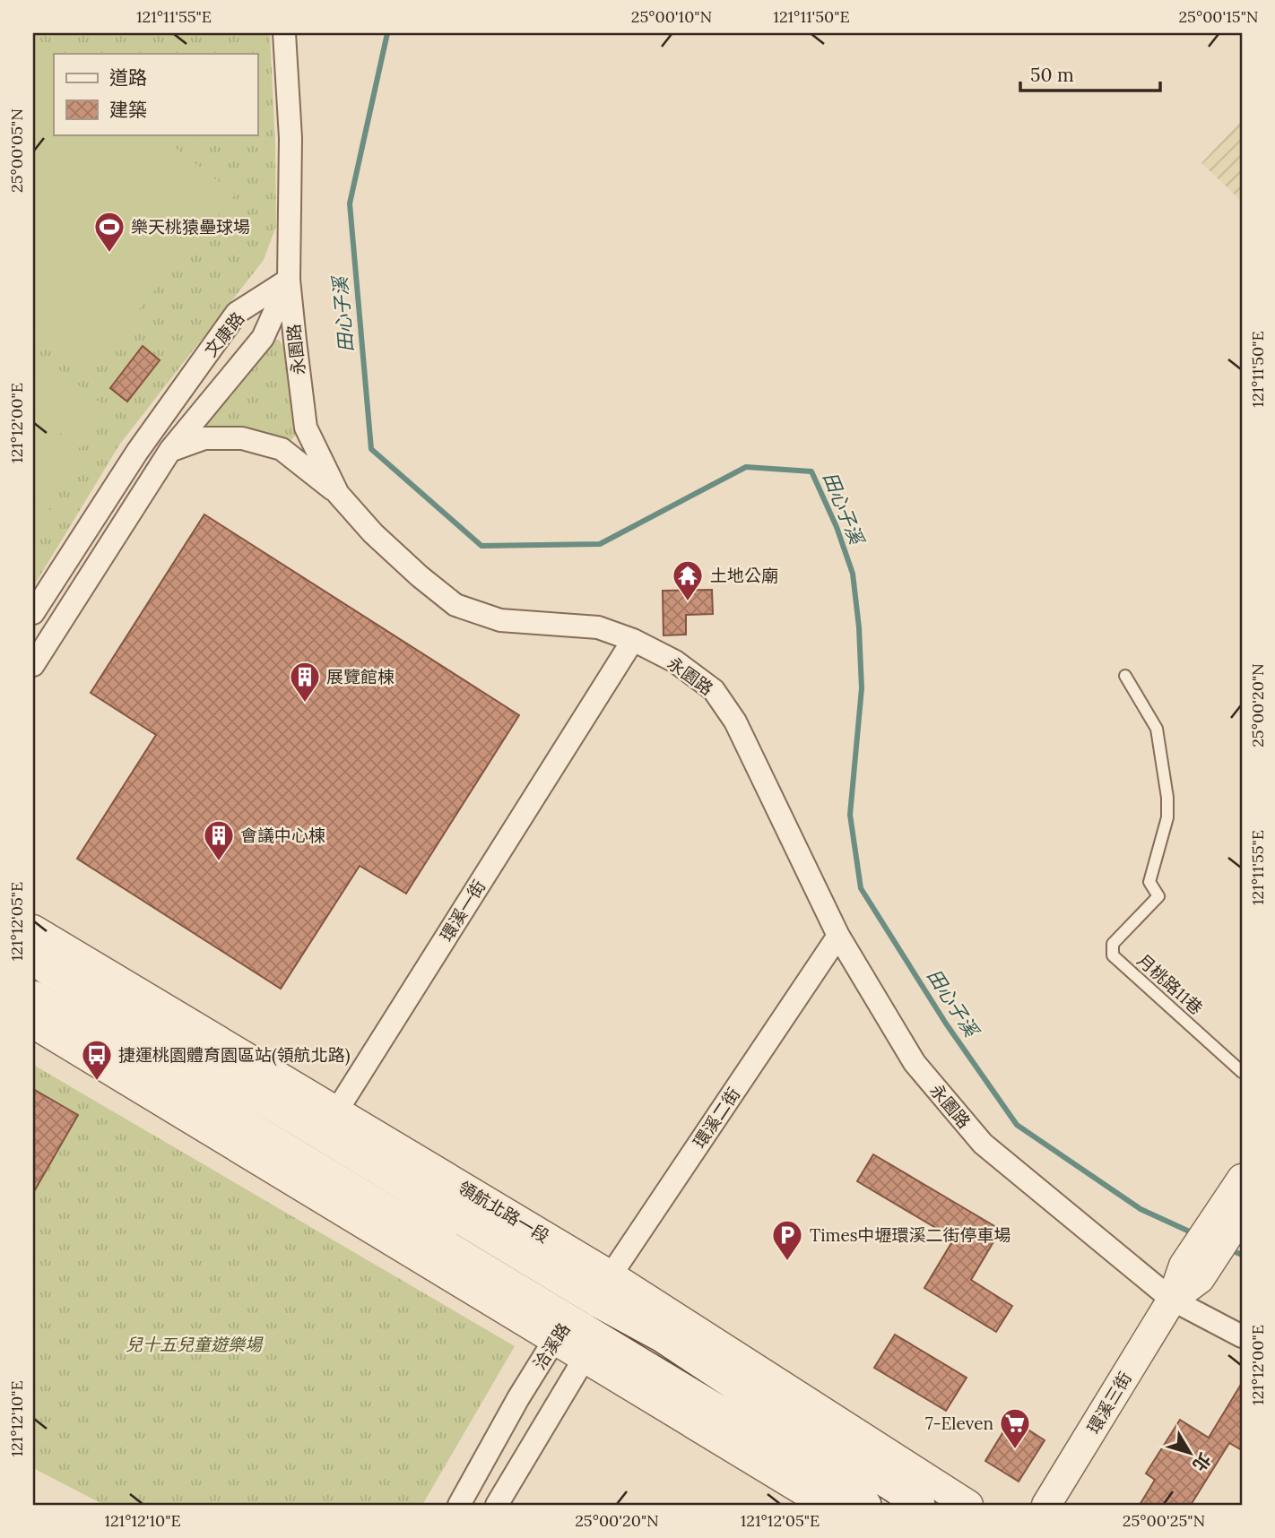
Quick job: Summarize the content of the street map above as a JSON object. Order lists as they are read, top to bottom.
{
  "streets": {
    "main road": ["領航北路一段"],
    "street": [
      "文康路",
      "永園路",
      "環溪一街",
      "環溪二街",
      "洽溪路",
      "環溪三街"
    ],
    "lane": ["月桃路11巷"]
  },
  "crossings": [
    ["文康路", "永園路"],
    ["永園路", "環溪一街"],
    ["永園路", "環溪二街"],
    ["永園路", "環溪三街"],
    ["環溪一街", "領航北路一段"],
    ["環溪二街", "領航北路一段"],
    ["環溪二街", "洽溪路"],
    ["領航北路一段", "洽溪路"]
  ],
  "water": ["田心子溪"],
  "parks": ["兒十五兒童遊樂場"],
  "places": {
    "sports": ["樂天桃猿壘球場"],
    "temple": ["土地公廟"],
    "building": ["展覽館棟", "會議中心棟"],
    "bus stop": ["捷運桃園體育園區站(領航北路)"],
    "parking": ["Times中壢環溪二街停車場"],
    "supermarket": ["7-Eleven"]
  },
  "legend": ["道路", "建築"],
  "scale_bar": "50 m",
  "north": "bottom right",
  "coordinates": [
    "121°11'55\"E",
    "25°00'10\"N",
    "121°11'50\"E",
    "25°00'15\"N",
    "25°00'05\"N",
    "121°12'00\"E",
    "25°00'20\"N",
    "121°12'05\"E",
    "121°12'10\"E",
    "25°00'25\"N"
  ]
}
